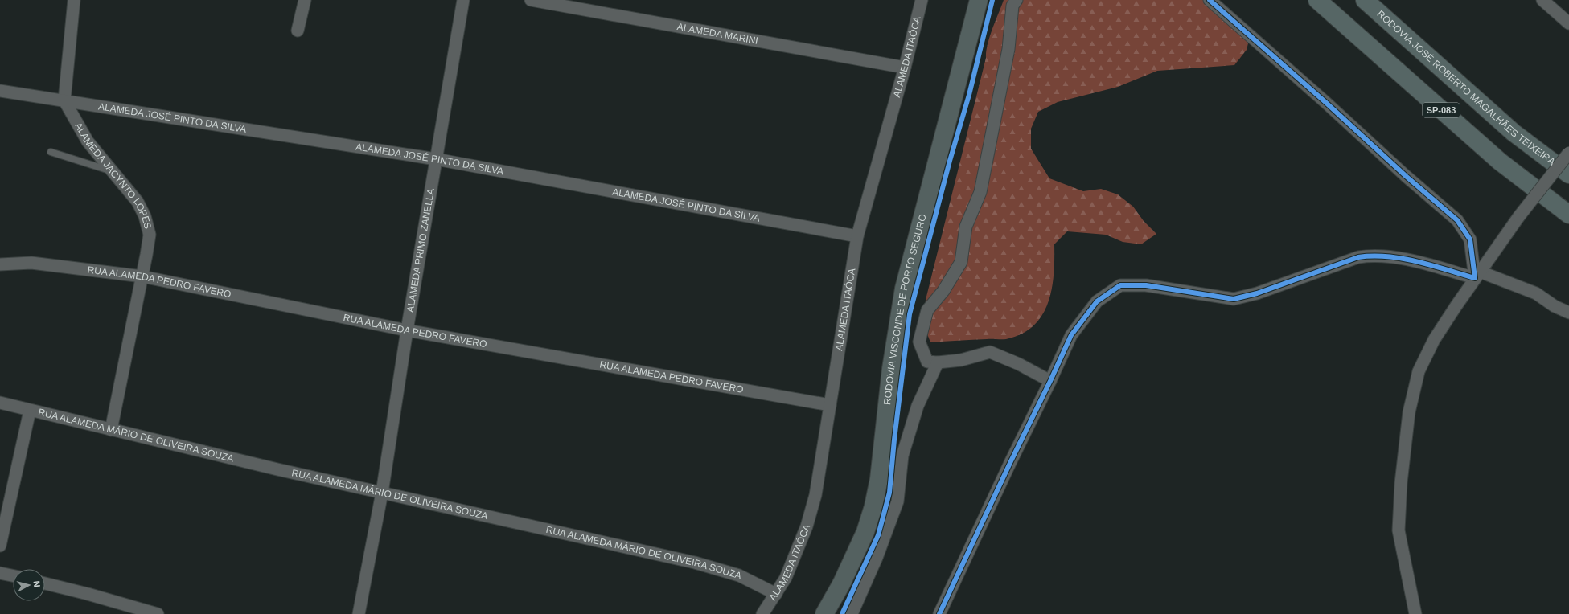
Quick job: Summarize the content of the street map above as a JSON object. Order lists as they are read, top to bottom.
{
  "streets": {
    "highway": ["RODOVIA JOSÉ ROBERTO MAGALHÃES TEIXEIRA", "SP-083"],
    "main road": ["RODOVIA VISCONDE DE PORTO SEGURO"],
    "street": [
      "ALAMEDA MARINI",
      "ALAMEDA ITAÓCA",
      "ALAMEDA JOSÉ PINTO DA SILVA",
      "ALAMEDA JACYNTO LOPES",
      "ALAMEDA PRIMO ZANELLA",
      "RUA ALAMEDA PEDRO FAVERO",
      "RUA ALAMEDA MÁRIO DE OLIVEIRA SOUZA"
    ]
  },
  "crossings": [
    ["ALAMEDA MARINI", "ALAMEDA ITAÓCA"],
    ["ALAMEDA ITAÓCA", "ALAMEDA JOSÉ PINTO DA SILVA"],
    ["ALAMEDA ITAÓCA", "RUA ALAMEDA PEDRO FAVERO"],
    ["ALAMEDA ITAÓCA", "RUA ALAMEDA MÁRIO DE OLIVEIRA SOUZA"],
    ["ALAMEDA JOSÉ PINTO DA SILVA", "ALAMEDA JACYNTO LOPES"],
    ["ALAMEDA JOSÉ PINTO DA SILVA", "ALAMEDA PRIMO ZANELLA"],
    ["ALAMEDA JACYNTO LOPES", "RUA ALAMEDA PEDRO FAVERO"],
    ["ALAMEDA JACYNTO LOPES", "RUA ALAMEDA MÁRIO DE OLIVEIRA SOUZA"],
    ["ALAMEDA PRIMO ZANELLA", "RUA ALAMEDA PEDRO FAVERO"],
    ["ALAMEDA PRIMO ZANELLA", "RUA ALAMEDA MÁRIO DE OLIVEIRA SOUZA"]
  ],
  "north": "right"
}
